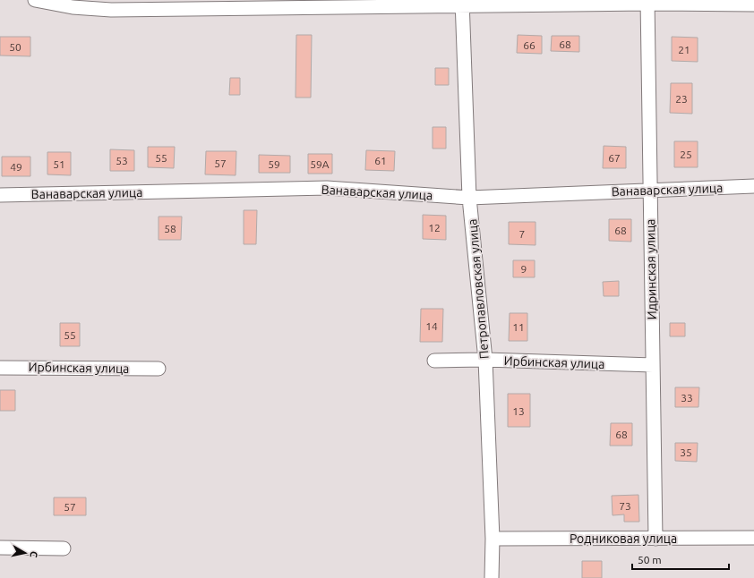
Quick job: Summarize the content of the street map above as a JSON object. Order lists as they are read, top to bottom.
{
  "streets": {
    "street": [
      "Ванаварская улица",
      "Идринская улица",
      "Петропавловская улица",
      "Ирбинская улица",
      "Родниковая улица"
    ]
  },
  "crossings": [
    ["Ванаварская улица", "Идринская улица"],
    ["Ванаварская улица", "Петропавловская улица"],
    ["Идринская улица", "Ирбинская улица"],
    ["Идринская улица", "Родниковая улица"],
    ["Петропавловская улица", "Ирбинская улица"],
    ["Петропавловская улица", "Родниковая улица"]
  ],
  "house_numbers": [
    "68",
    "66",
    "50",
    "21",
    "23",
    "25",
    "55",
    "67",
    "53",
    "61",
    "57",
    "51",
    "59",
    "59А",
    "49",
    "12",
    "58",
    "68",
    "7",
    "9",
    "14",
    "11",
    "55",
    "33",
    "13",
    "68",
    "35",
    "73",
    "57"
  ],
  "scale_bar": "50 m",
  "north": "right"
}
